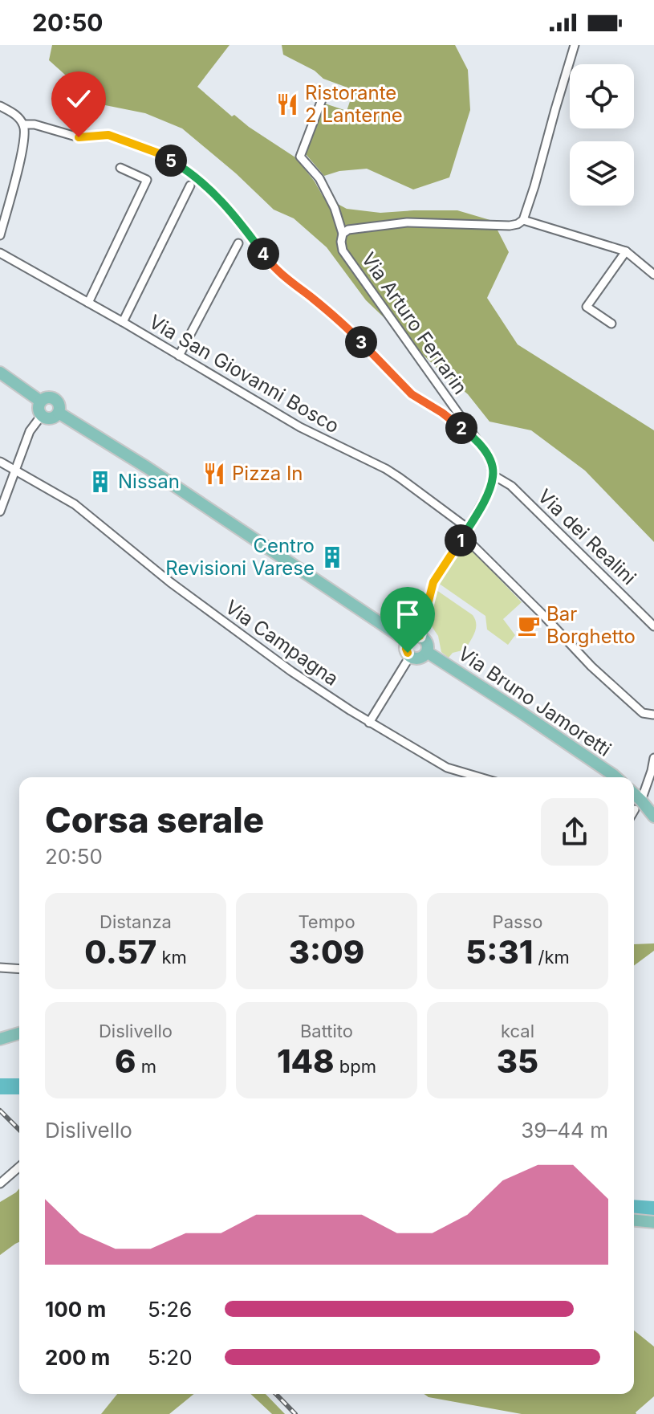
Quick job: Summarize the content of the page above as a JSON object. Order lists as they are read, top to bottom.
{
  "streets": {
    "main road": ["Via Bruno Jamoretti"],
    "street": [
      "Via Arturo Ferrarin",
      "Via San Giovanni Bosco",
      "Via dei Realini",
      "Via Campagna"
    ]
  },
  "crossings": [
    ["Via Arturo Ferrarin", "Via dei Realini"]
  ],
  "places": {
    "restaurant": ["Ristorante 2 Lanterne", "Pizza In"],
    "building": ["Nissan", "Centro Revisioni Varese"],
    "cafe": ["Bar Borghetto"]
  },
  "page": {
    "status": "20:50",
    "pins": [
      "5",
      "4",
      "3",
      "2",
      "1"
    ],
    "heading": ["Corsa serale", "20:50"],
    "stats": [
      ["Distanza", "0.57 km"],
      ["Tempo", "3:09"],
      ["Passo", "5:31 /km"],
      ["Dislivello", "6 m"],
      ["Battito", "148 bpm"],
      ["kcal", "35"]
    ],
    "chart": ["Dislivello", "39–44 m"],
    "list": [
      {
        "name": "100 m",
        "note": "5:26"
      },
      {
        "name": "200 m",
        "note": "5:20"
      }
    ]
  }
}
